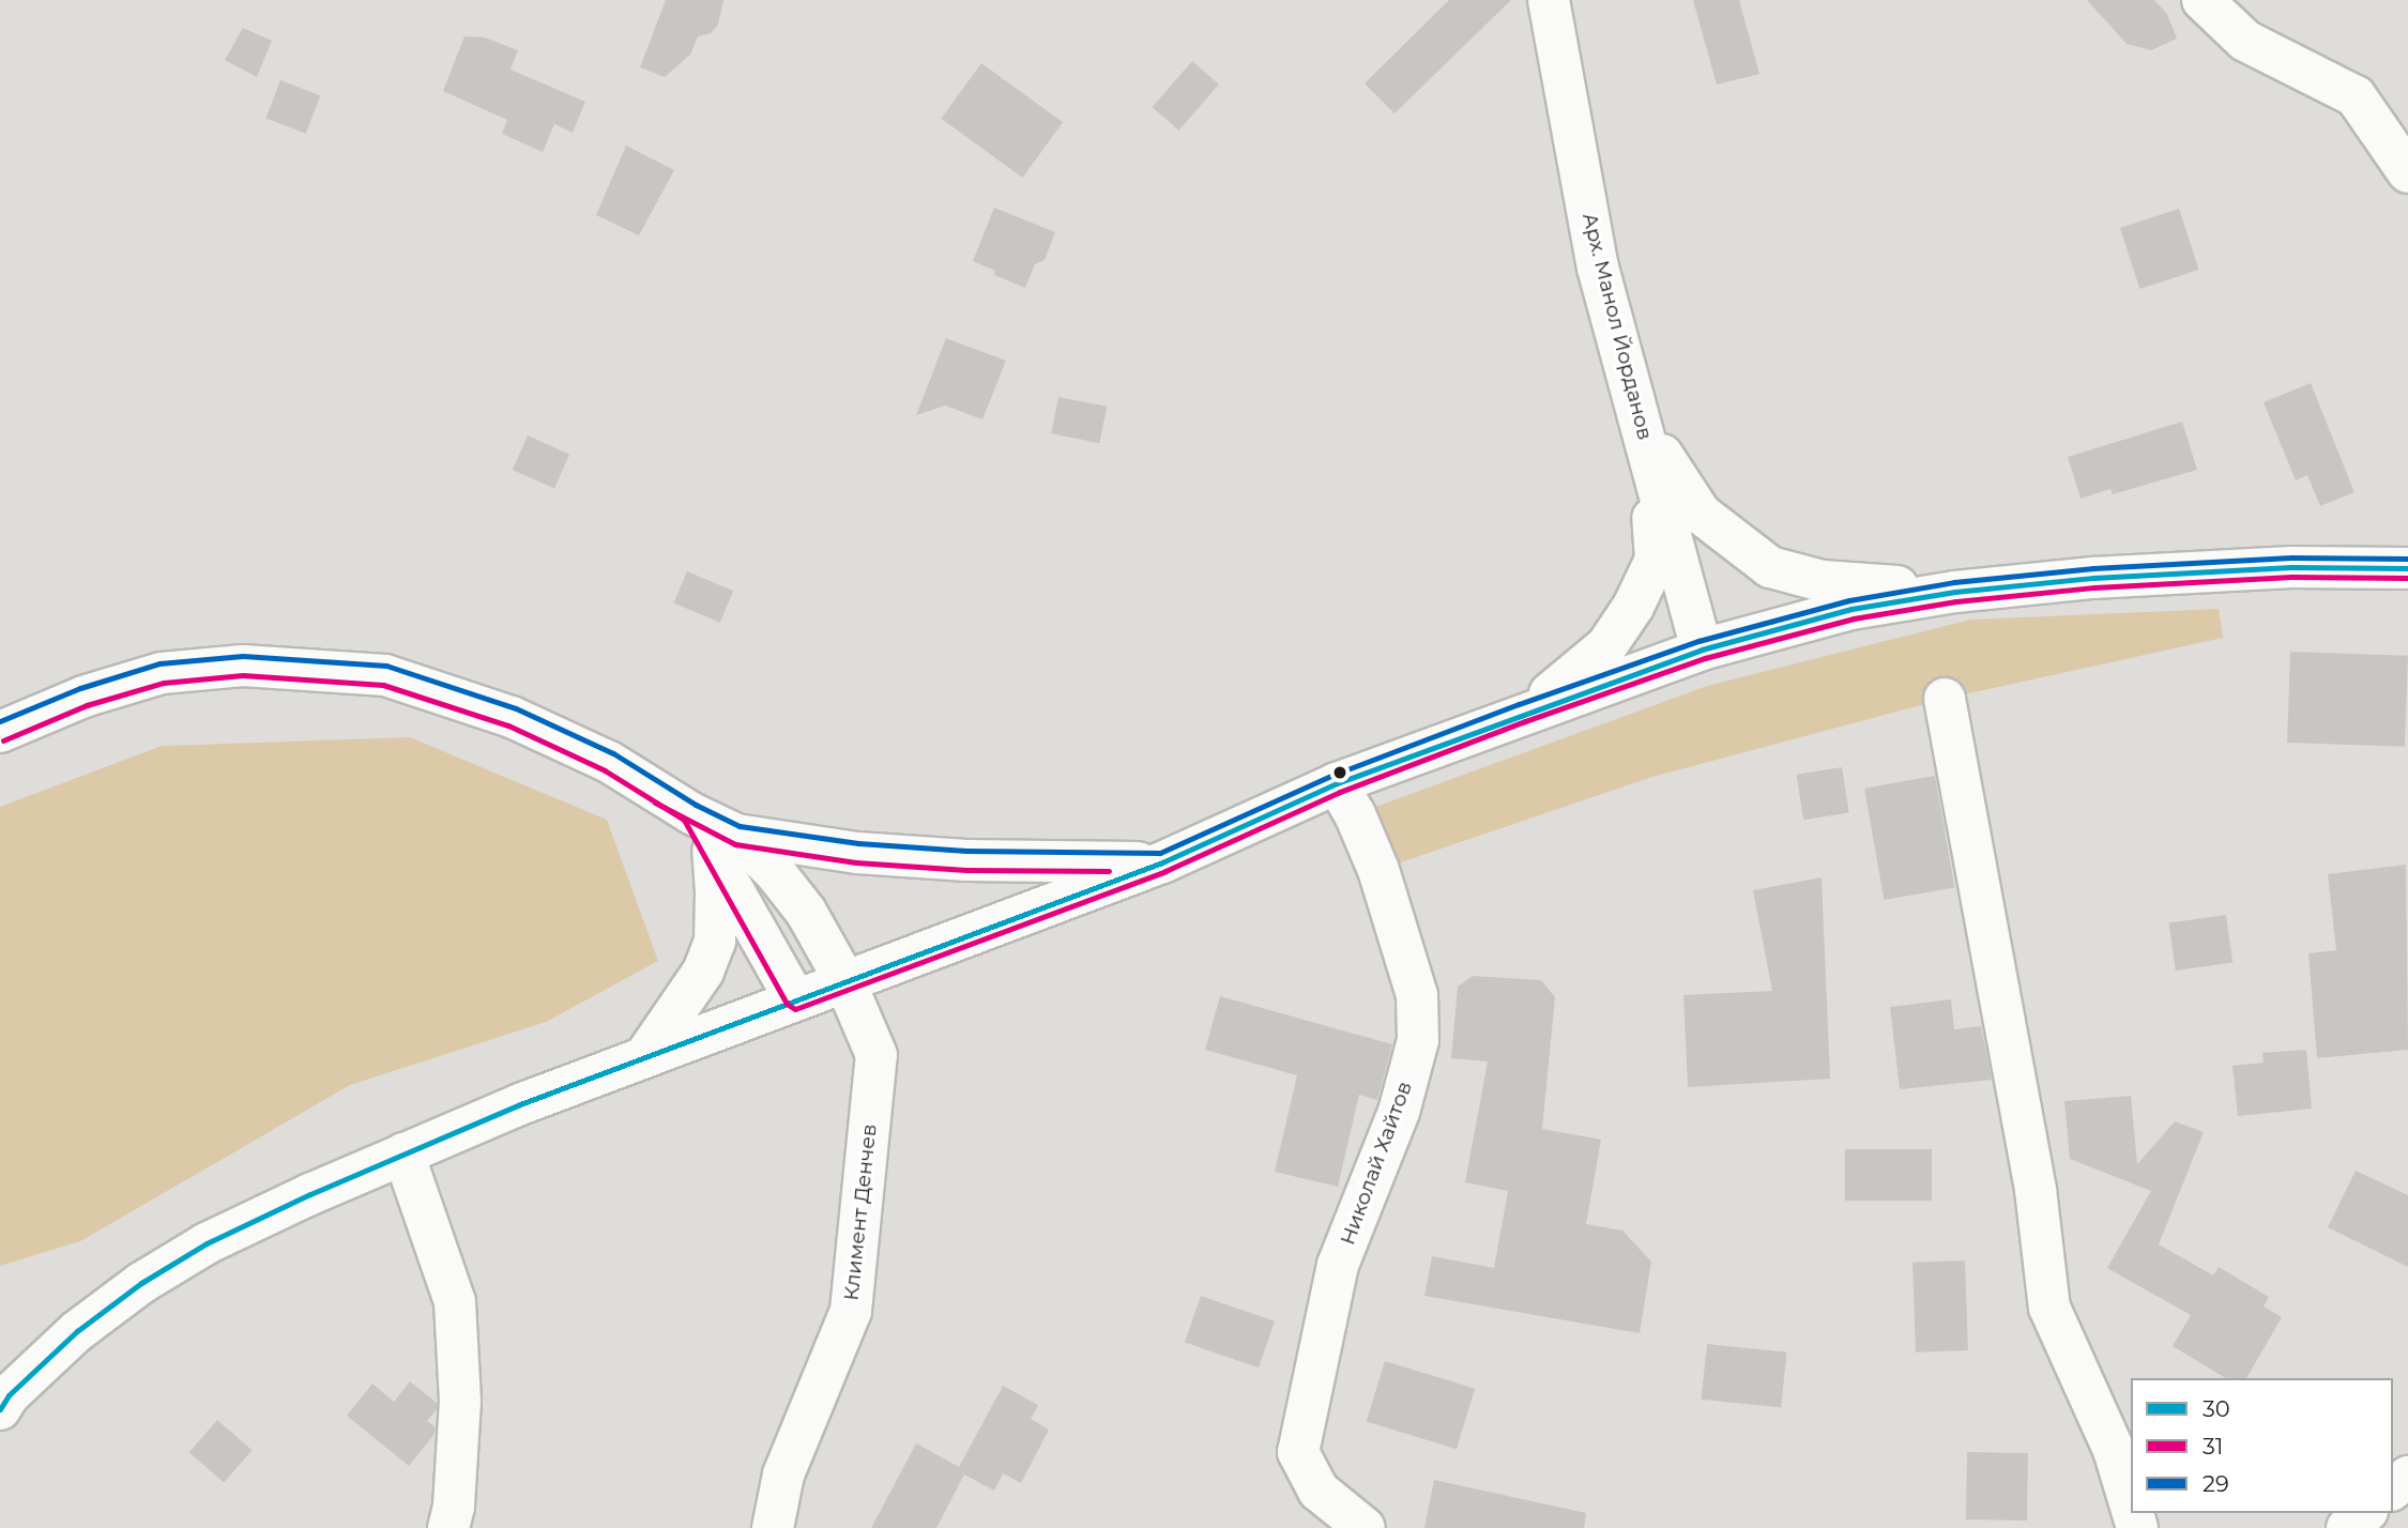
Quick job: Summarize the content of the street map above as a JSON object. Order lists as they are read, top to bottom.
{
  "streets": {
    "street": ["Арх. Манол Йорданов", "Николай Хайтов", "Климент Денчев"]
  },
  "lines": ["transit line 29", "transit line 30", "transit line 31"],
  "legend": ["30", "31", "29"]
}
